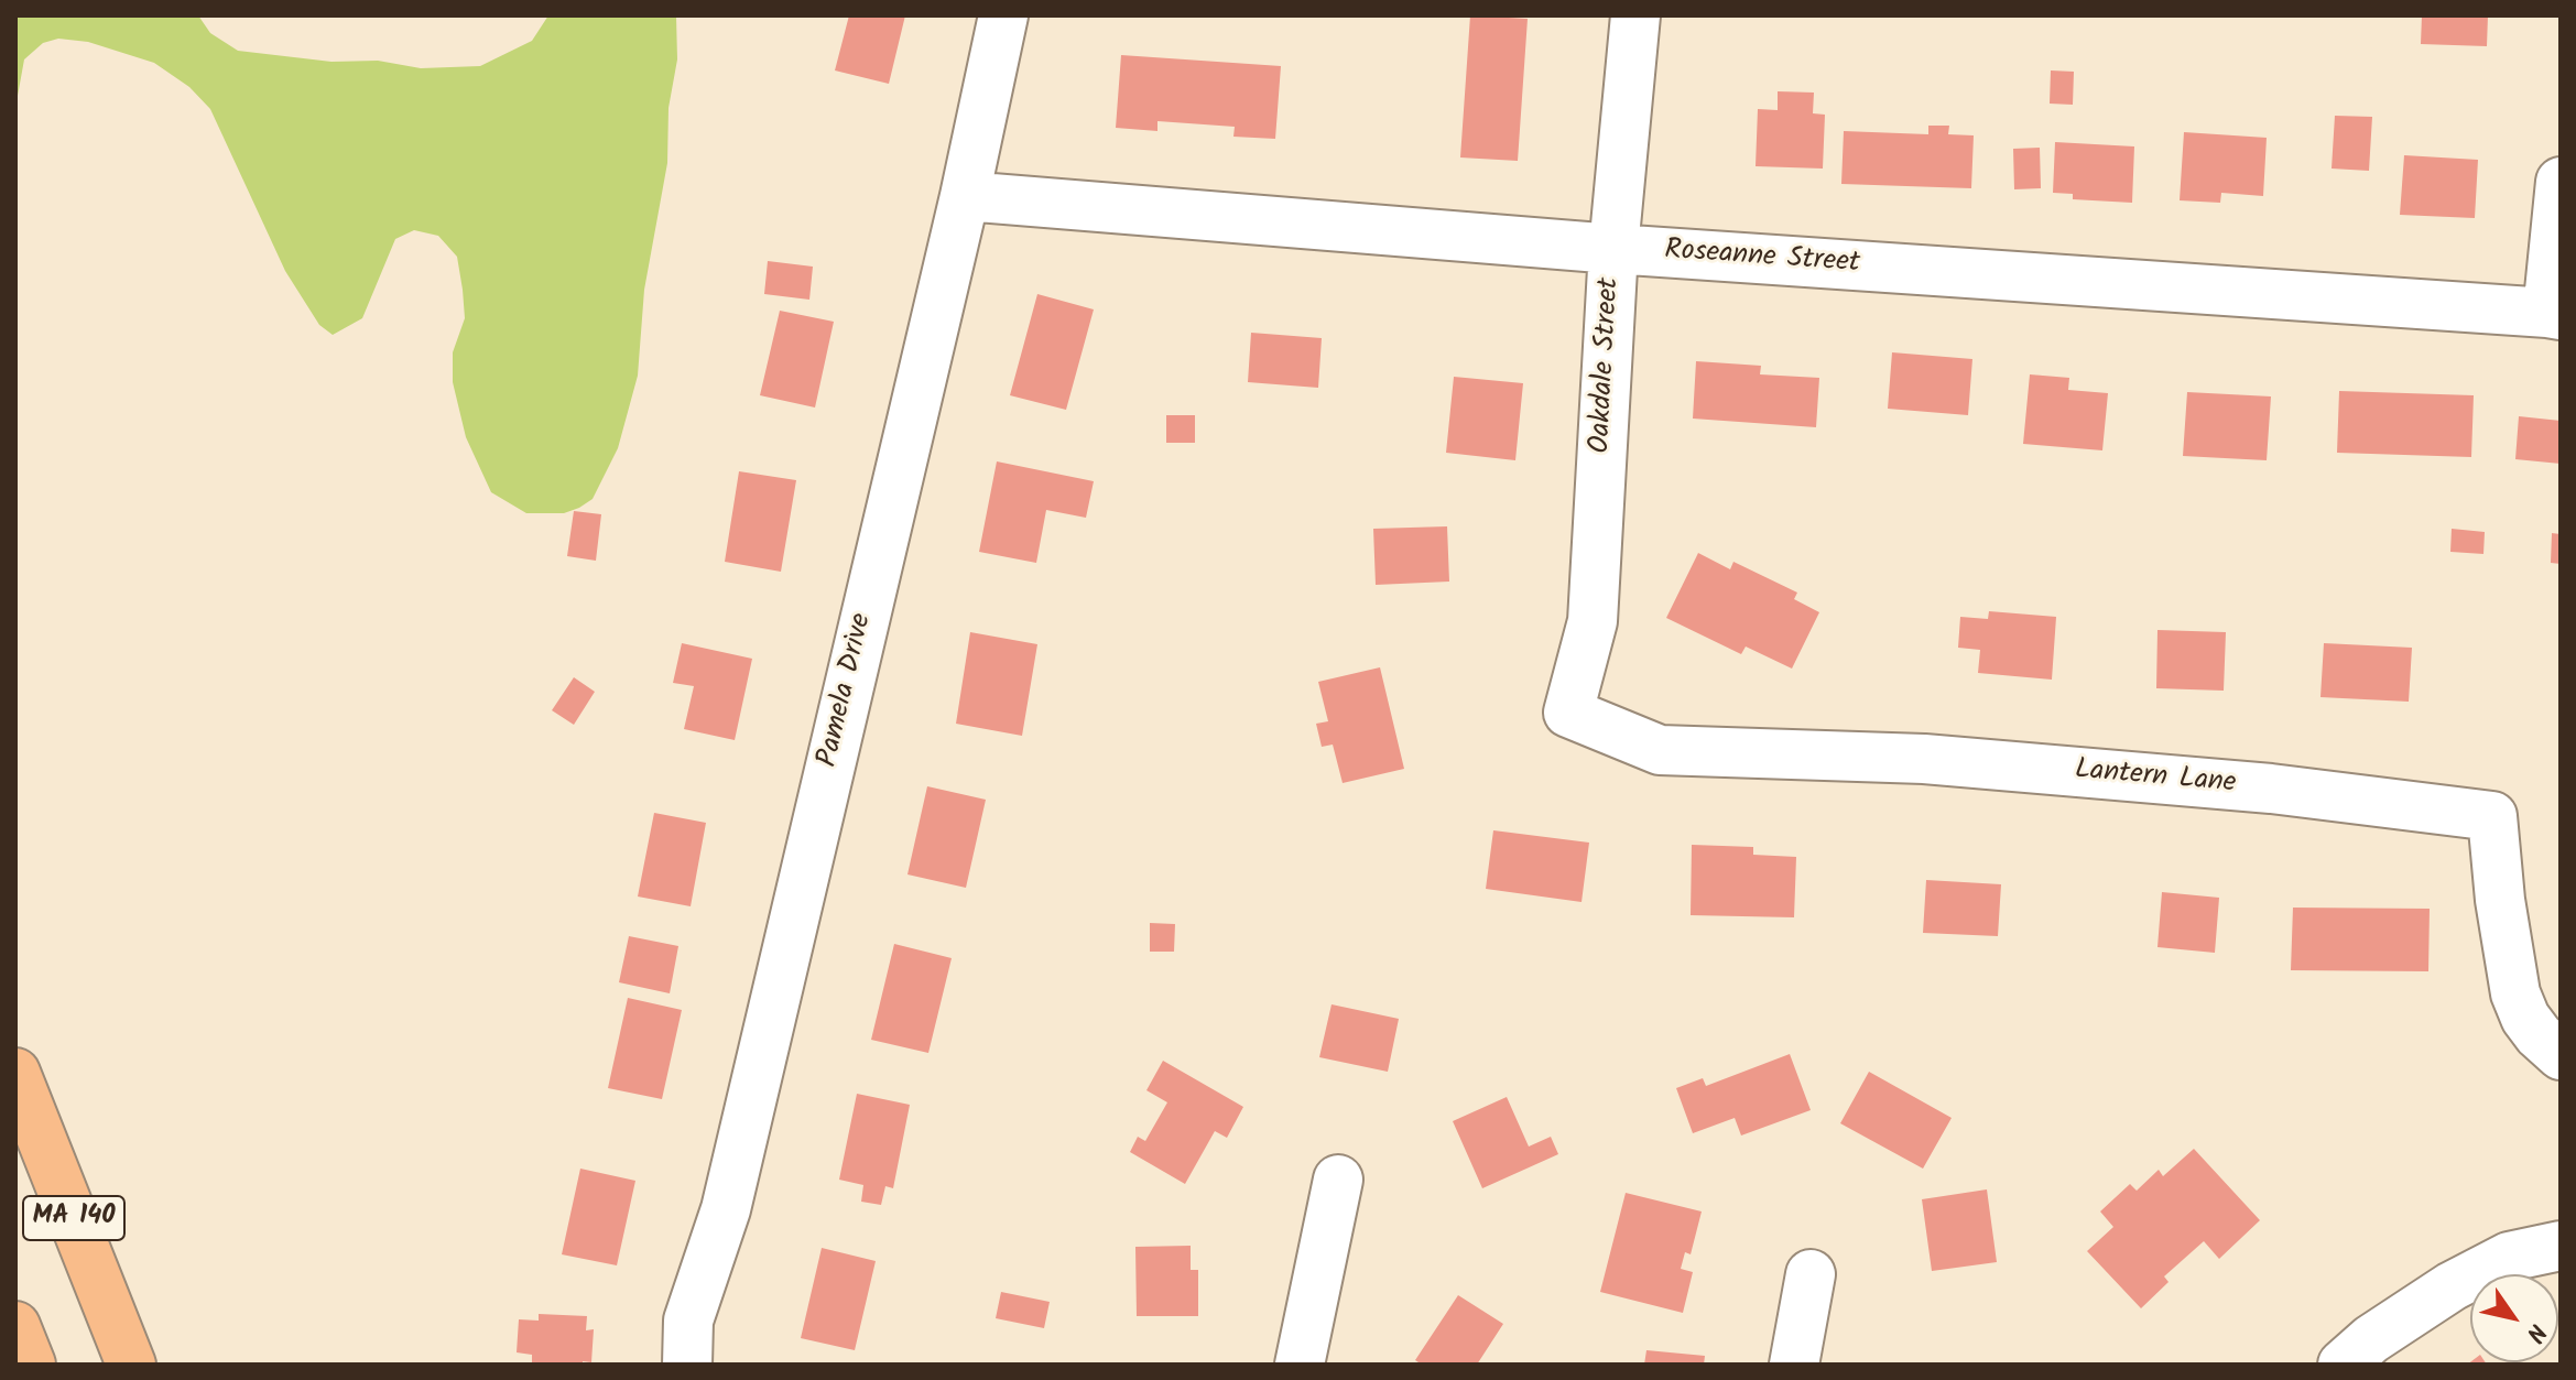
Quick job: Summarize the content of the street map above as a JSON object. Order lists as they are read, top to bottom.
{
  "streets": {
    "highway": ["MA 140"],
    "street": [
      "Roseanne Street",
      "Oakdale Street",
      "Pamela Drive",
      "Lantern Lane"
    ]
  },
  "crossings": [
    ["Roseanne Street", "Oakdale Street"],
    ["Roseanne Street", "Pamela Drive"],
    ["Oakdale Street", "Lantern Lane"]
  ],
  "north": "bottom right"
}
